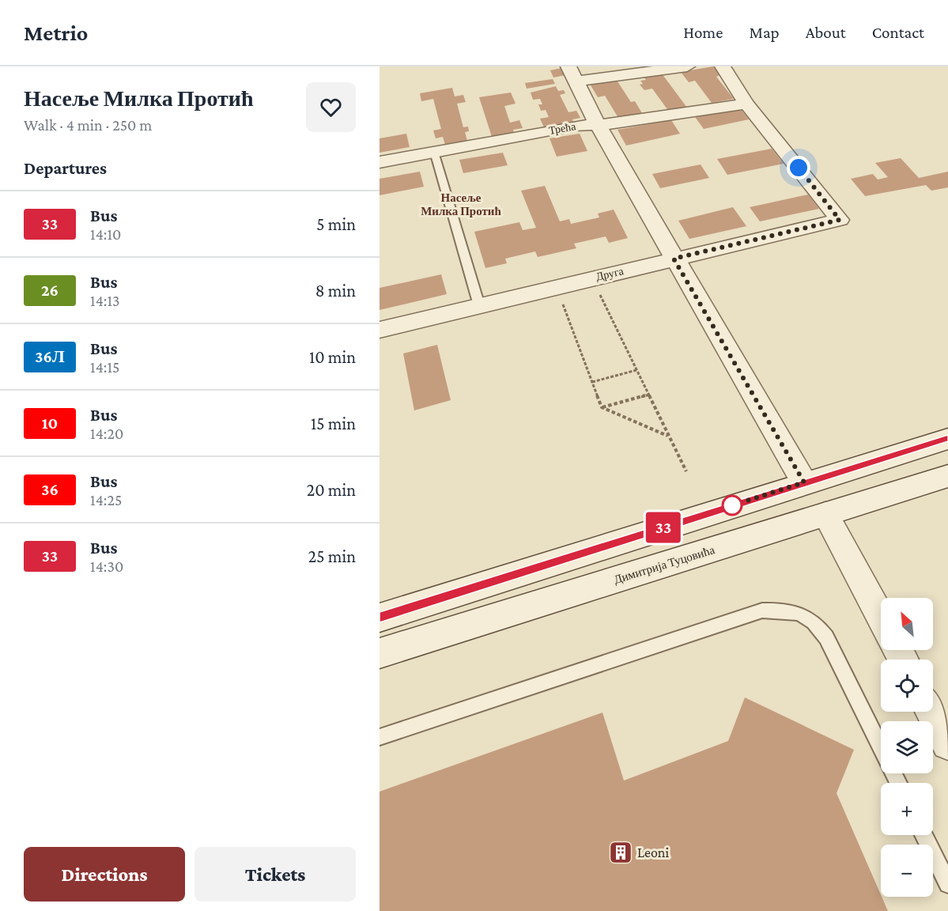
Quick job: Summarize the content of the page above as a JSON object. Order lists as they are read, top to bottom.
{
  "streets": {
    "street": ["Трећа", "Друга", "Димитрија Туцовића"]
  },
  "crossings": [
    ["Трећа", "Друга"]
  ],
  "districts": ["Насеље Милка Протић"],
  "places": {
    "building": ["Leoni"]
  },
  "lines": ["bus line 33"],
  "north": "top left",
  "page": {
    "header": "Metrio",
    "nav": [
      "Home",
      "Map",
      "About",
      "Contact"
    ],
    "heading": [
      ["Насеље Милка Протић", "Walk · 4 min · 250 m"],
      "Departures"
    ],
    "on_map": "33",
    "list": [
      {
        "mark": "33",
        "name": "Bus",
        "note": "14:10",
        "value": "5 min"
      },
      {
        "mark": "26",
        "name": "Bus",
        "note": "14:13",
        "value": "8 min"
      },
      {
        "mark": "36Л",
        "name": "Bus",
        "note": "14:15",
        "value": "10 min"
      },
      {
        "mark": "10",
        "name": "Bus",
        "note": "14:20",
        "value": "15 min"
      },
      {
        "mark": "36",
        "name": "Bus",
        "note": "14:25",
        "value": "20 min"
      },
      {
        "mark": "33",
        "name": "Bus",
        "note": "14:30",
        "value": "25 min"
      }
    ],
    "map_buttons": ["+", "−"],
    "buttons": ["Directions", "Tickets"]
  }
}
